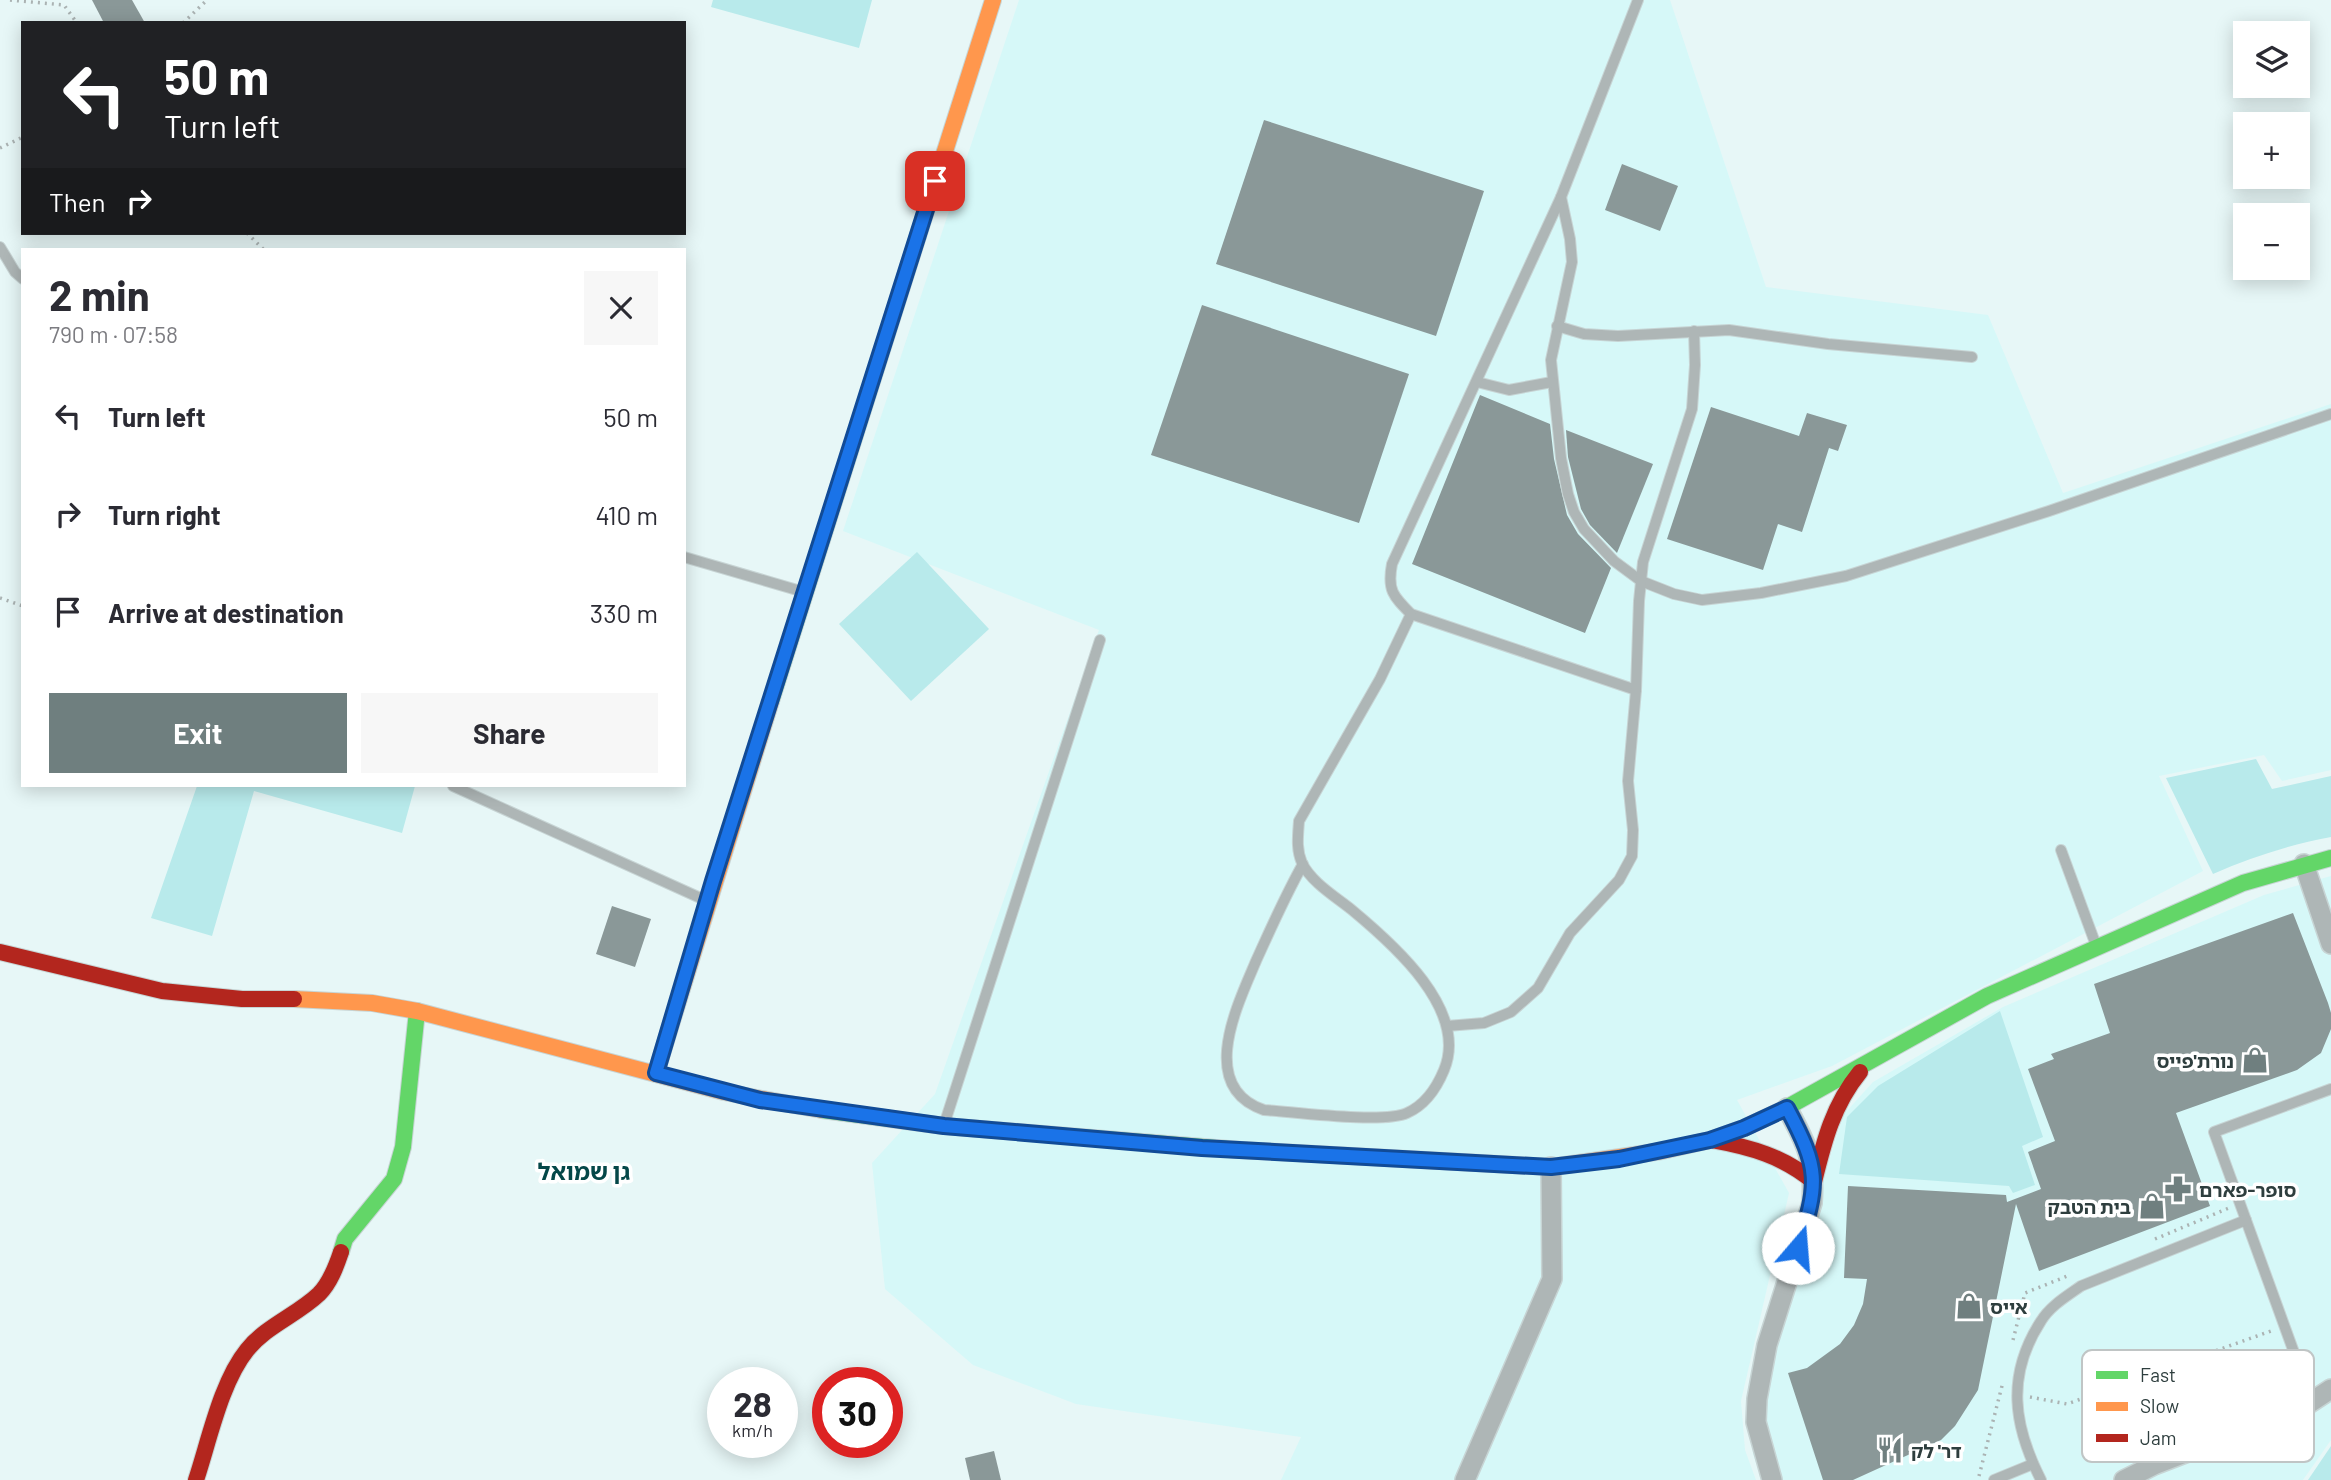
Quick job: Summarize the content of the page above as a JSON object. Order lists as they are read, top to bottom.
{
  "districts": ["גן שמואל"],
  "places": {
    "shop": ["נורת'פייס", "בית הטבק", "אייס"],
    "pharmacy": ["סופר-פארם"],
    "restaurant": ["דר' לק"]
  },
  "legend": ["Fast", "Slow", "Jam"],
  "page": {
    "map_buttons": ["+", "−"],
    "turn": ["50 m", "Turn left"],
    "then": "Then",
    "heading": ["2 min", "790 m · 07:58"],
    "list": [
      {
        "name": "Turn left",
        "value": "50 m"
      },
      {
        "name": "Turn right",
        "value": "410 m"
      },
      {
        "name": "Arrive at destination",
        "value": "330 m"
      }
    ],
    "buttons": ["Exit", "Share"],
    "speed": "28 km/h",
    "limit": "30"
  }
}
